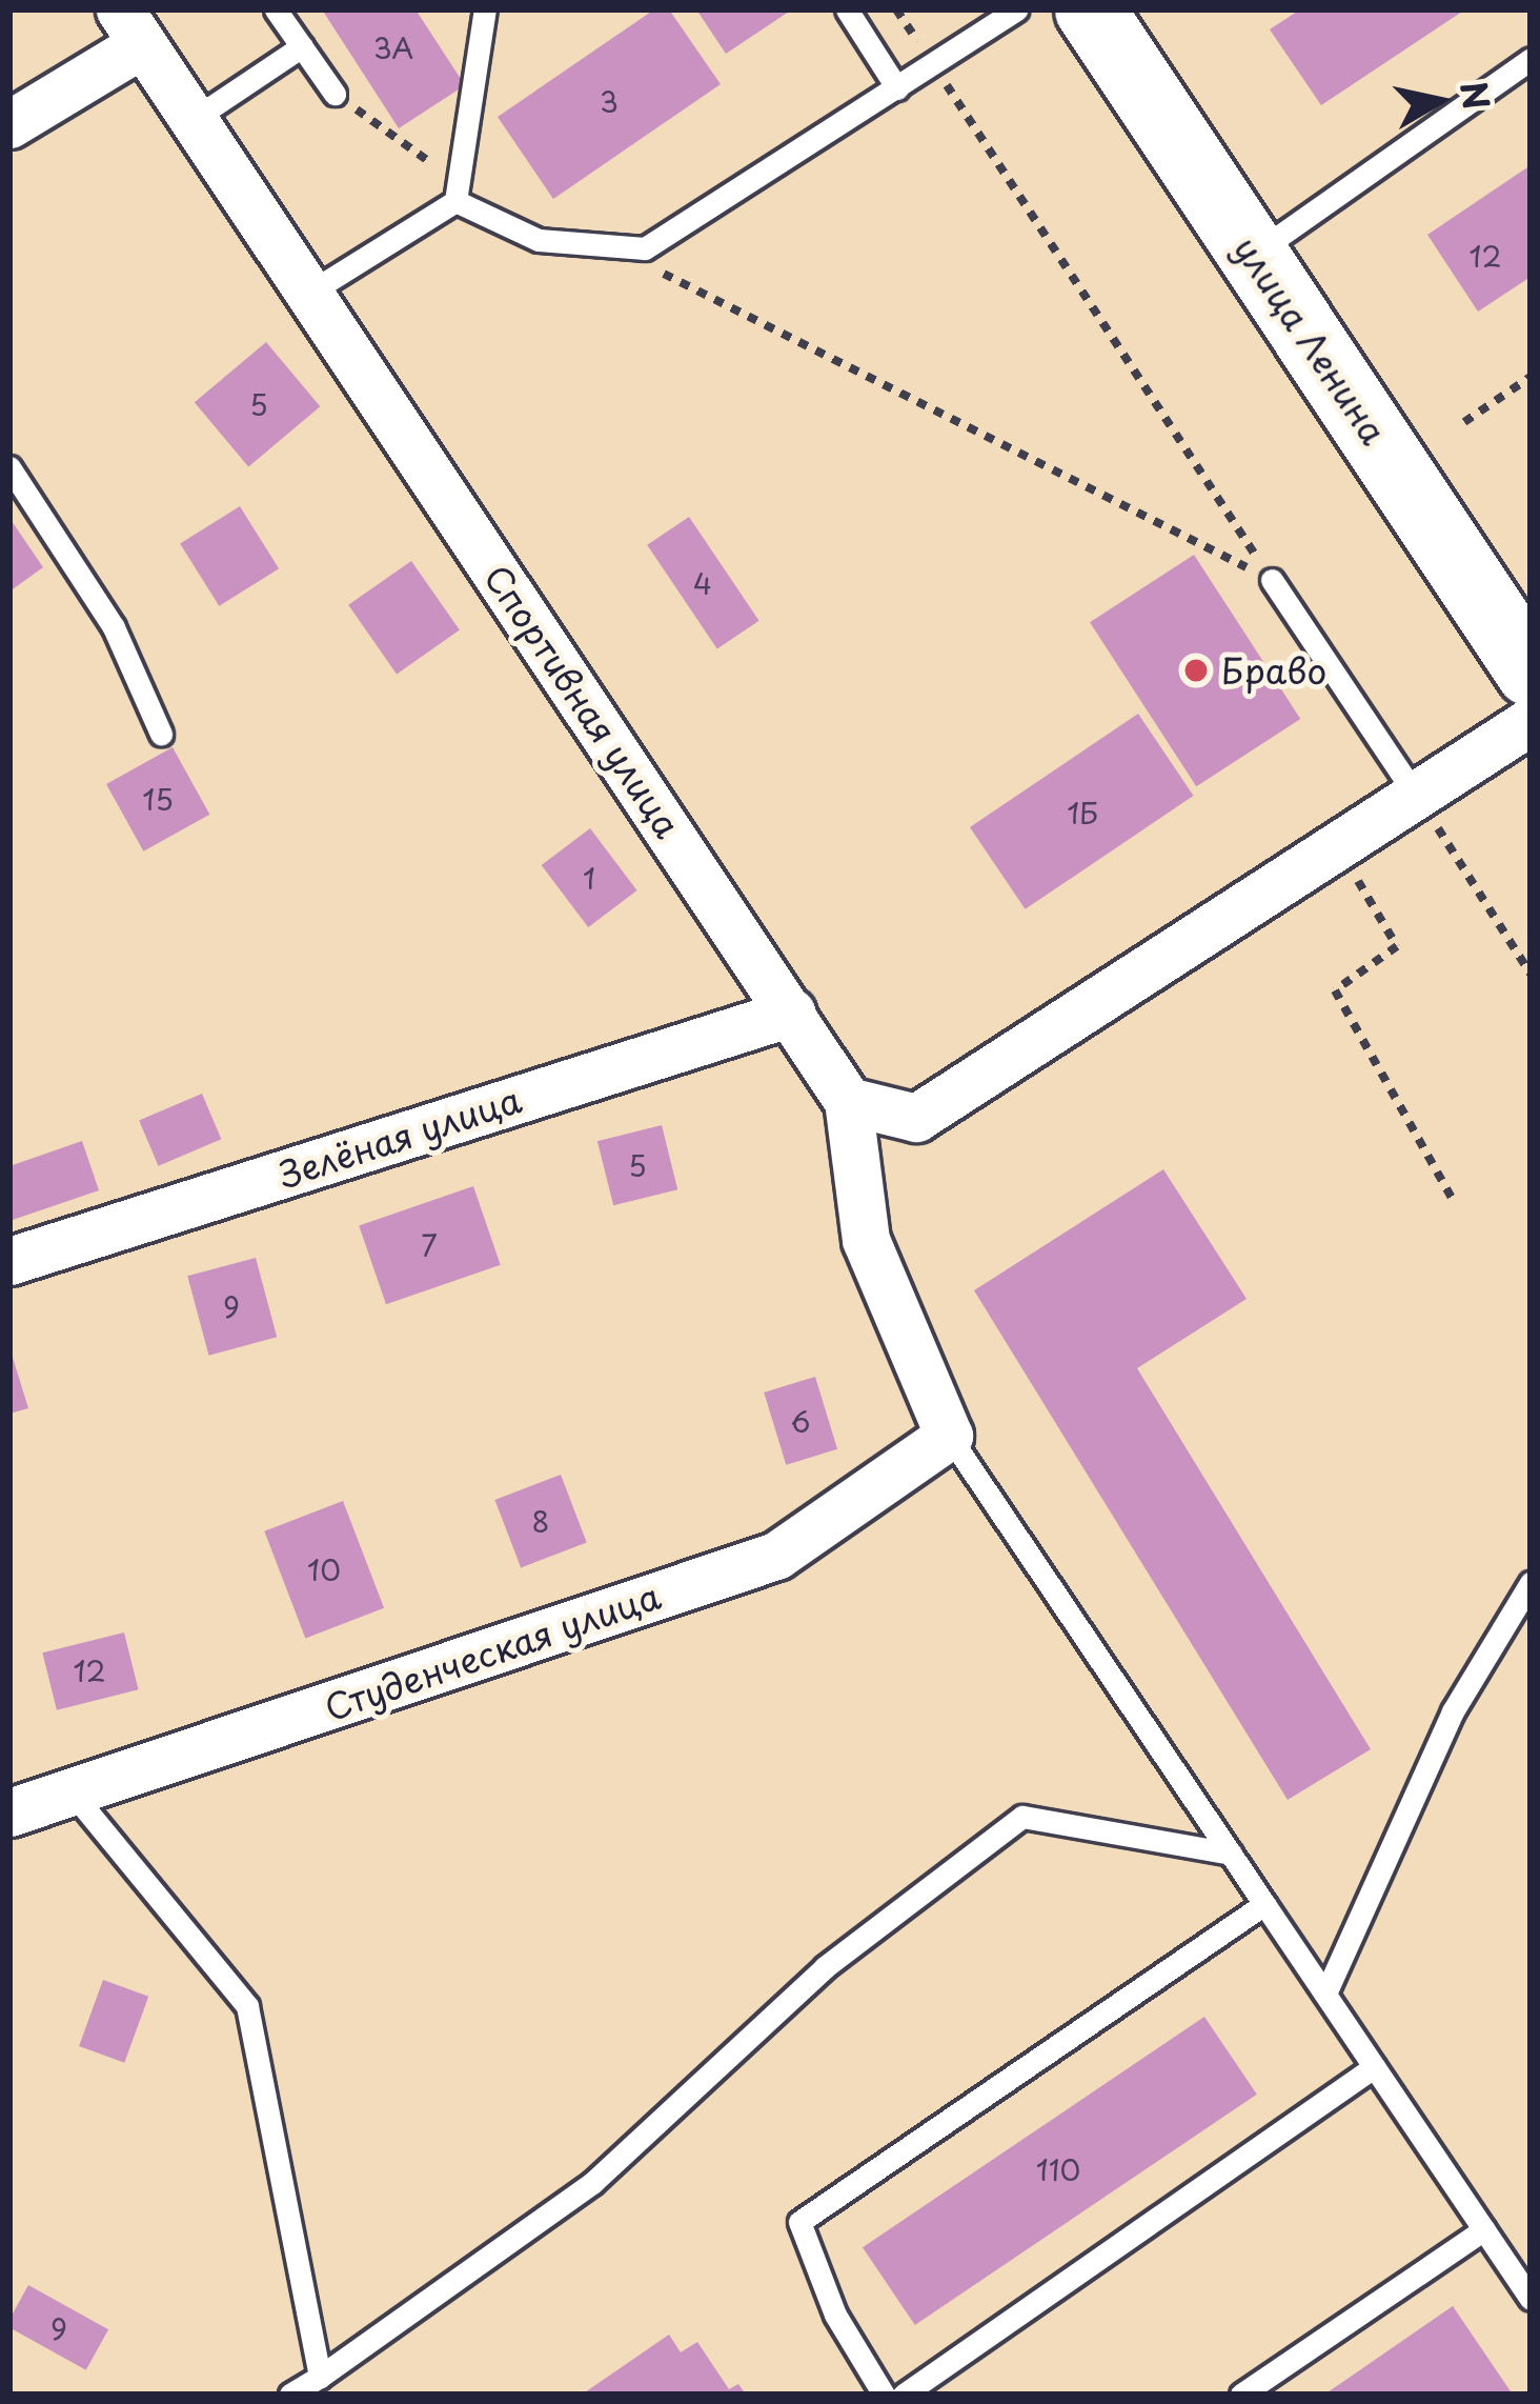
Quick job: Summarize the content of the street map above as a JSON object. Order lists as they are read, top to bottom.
{
  "streets": {
    "main road": ["улица Ленина"],
    "street": ["Спортивная улица", "Зелёная улица", "Студенческая улица"]
  },
  "crossings": [
    ["Спортивная улица", "Зелёная улица"],
    ["Спортивная улица", "Студенческая улица"]
  ],
  "places": ["Браво"],
  "house_numbers": [
    "3А",
    "3",
    "12",
    "5",
    "4",
    "15",
    "1Б",
    "1",
    "5",
    "7",
    "9",
    "6",
    "8",
    "10",
    "12",
    "110",
    "9"
  ],
  "north": "right"
}
